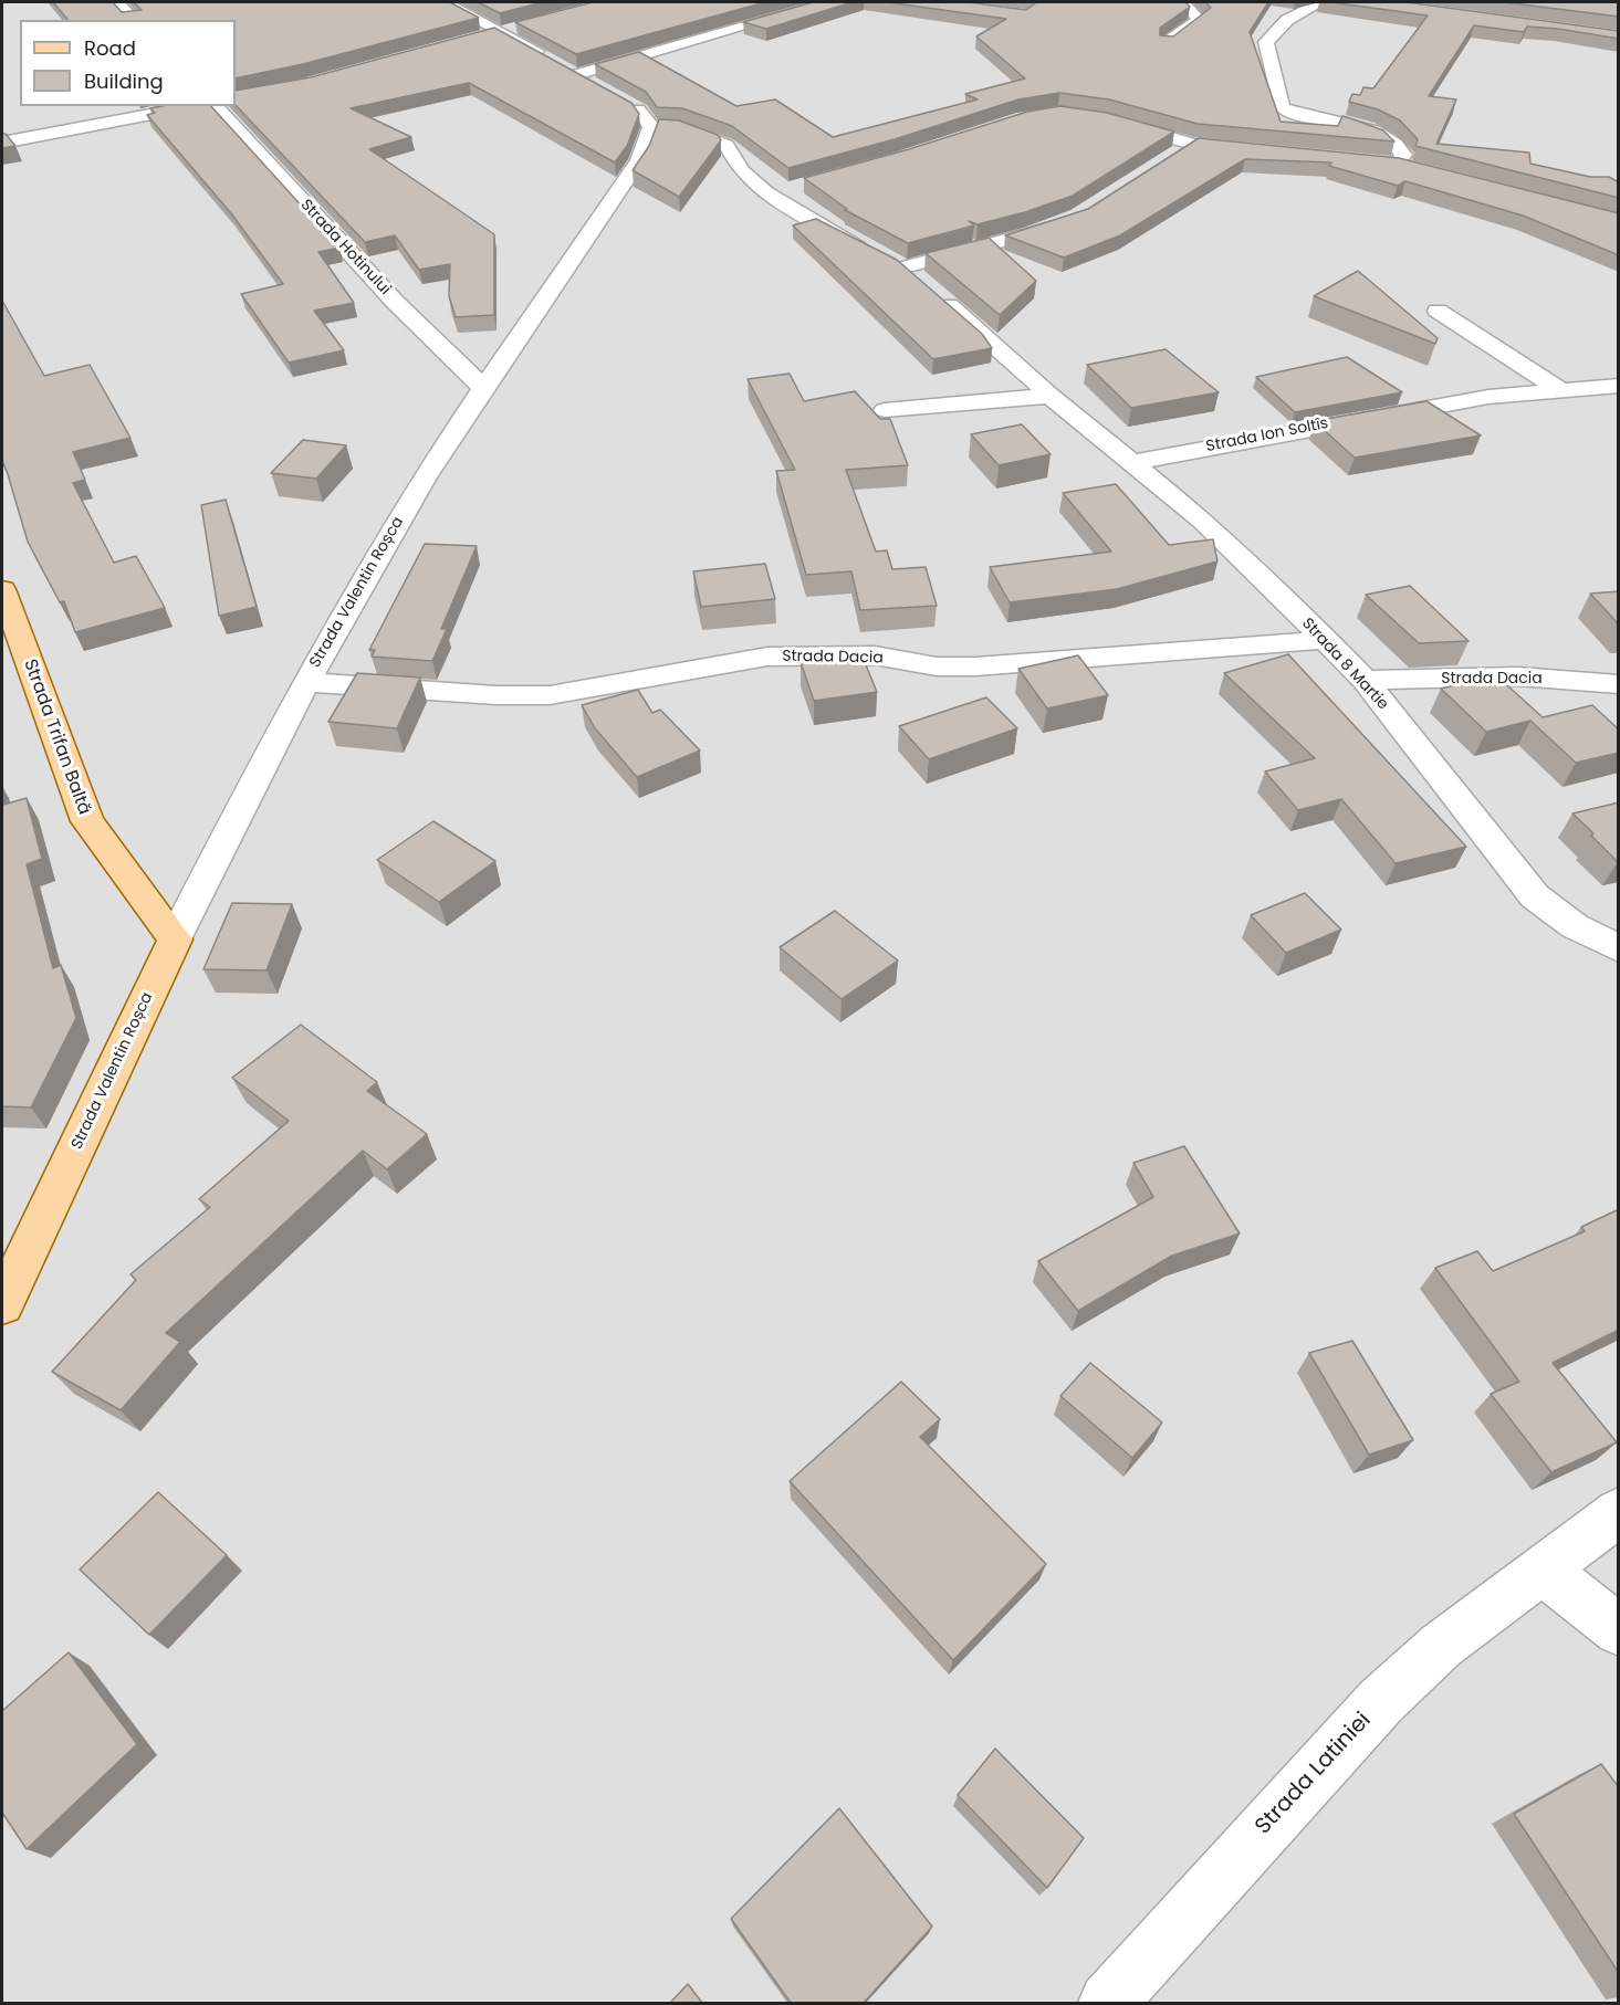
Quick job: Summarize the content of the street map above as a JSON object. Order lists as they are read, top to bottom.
{
  "streets": {
    "main road": ["Strada Valentin Roșca", "Strada Trifan Baltă"],
    "street": [
      "Strada Hotinului",
      "Strada Ion Soltîs",
      "Strada Dacia",
      "Strada 8 Martie",
      "Strada Latiniei"
    ]
  },
  "crossings": [
    ["Strada Hotinului", "Strada Valentin Roșca"],
    ["Strada Ion Soltîs", "Strada 8 Martie"],
    ["Strada Valentin Roșca", "Strada Dacia"],
    ["Strada Valentin Roșca", "Strada 8 Martie"],
    ["Strada Valentin Roșca", "Strada Trifan Baltă"],
    ["Strada Dacia", "Strada 8 Martie"]
  ],
  "legend": ["Road", "Building"]
}
